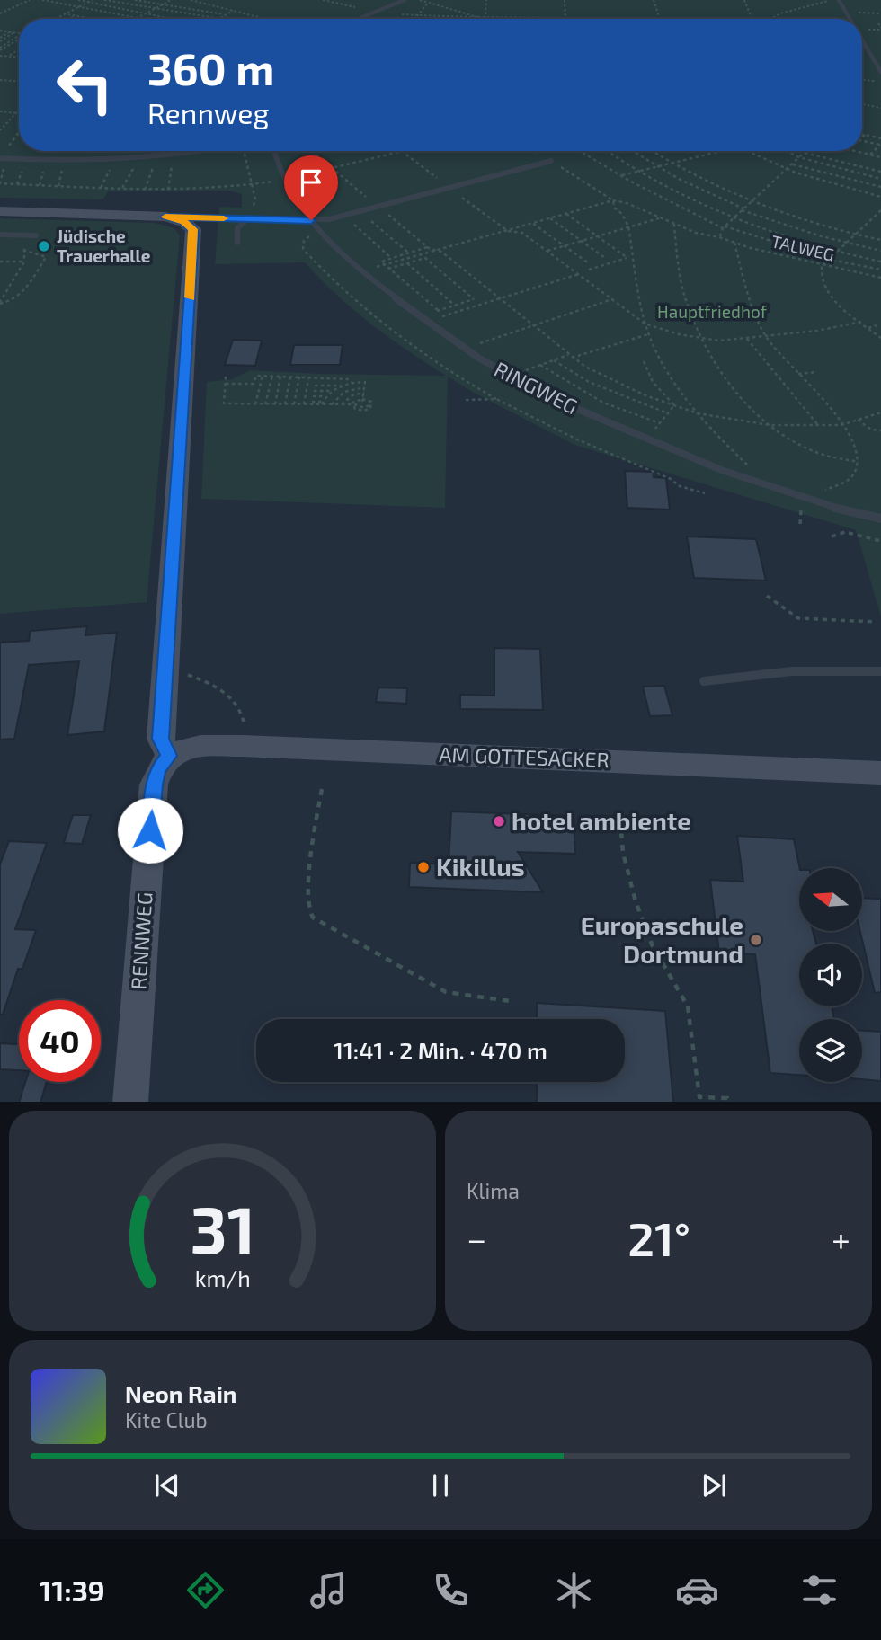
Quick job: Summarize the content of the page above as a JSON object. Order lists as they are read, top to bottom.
{
  "streets": {
    "street": ["AM GOTTESACKER", "RENNWEG"],
    "lane": ["RINGWEG"],
    "path": ["TALWEG"]
  },
  "crossings": [
    ["AM GOTTESACKER", "RENNWEG"]
  ],
  "parks": ["Hauptfriedhof"],
  "places": [
    "Jüdische Trauerhalle",
    "hotel ambiente",
    "Kikillus",
    "Europaschule Dortmund"
  ],
  "north": "left",
  "page": {
    "turn": ["360 m", "Rennweg"],
    "limit": "40",
    "trip": "11:41 · 2 Min. · 470 m",
    "tile": "Klima",
    "heat": ["−", "21°", "+"],
    "song": ["Neon Rain", "Kite Club"],
    "tabs": "11:39",
    "gauge": ["31", "km/h"]
  }
}
